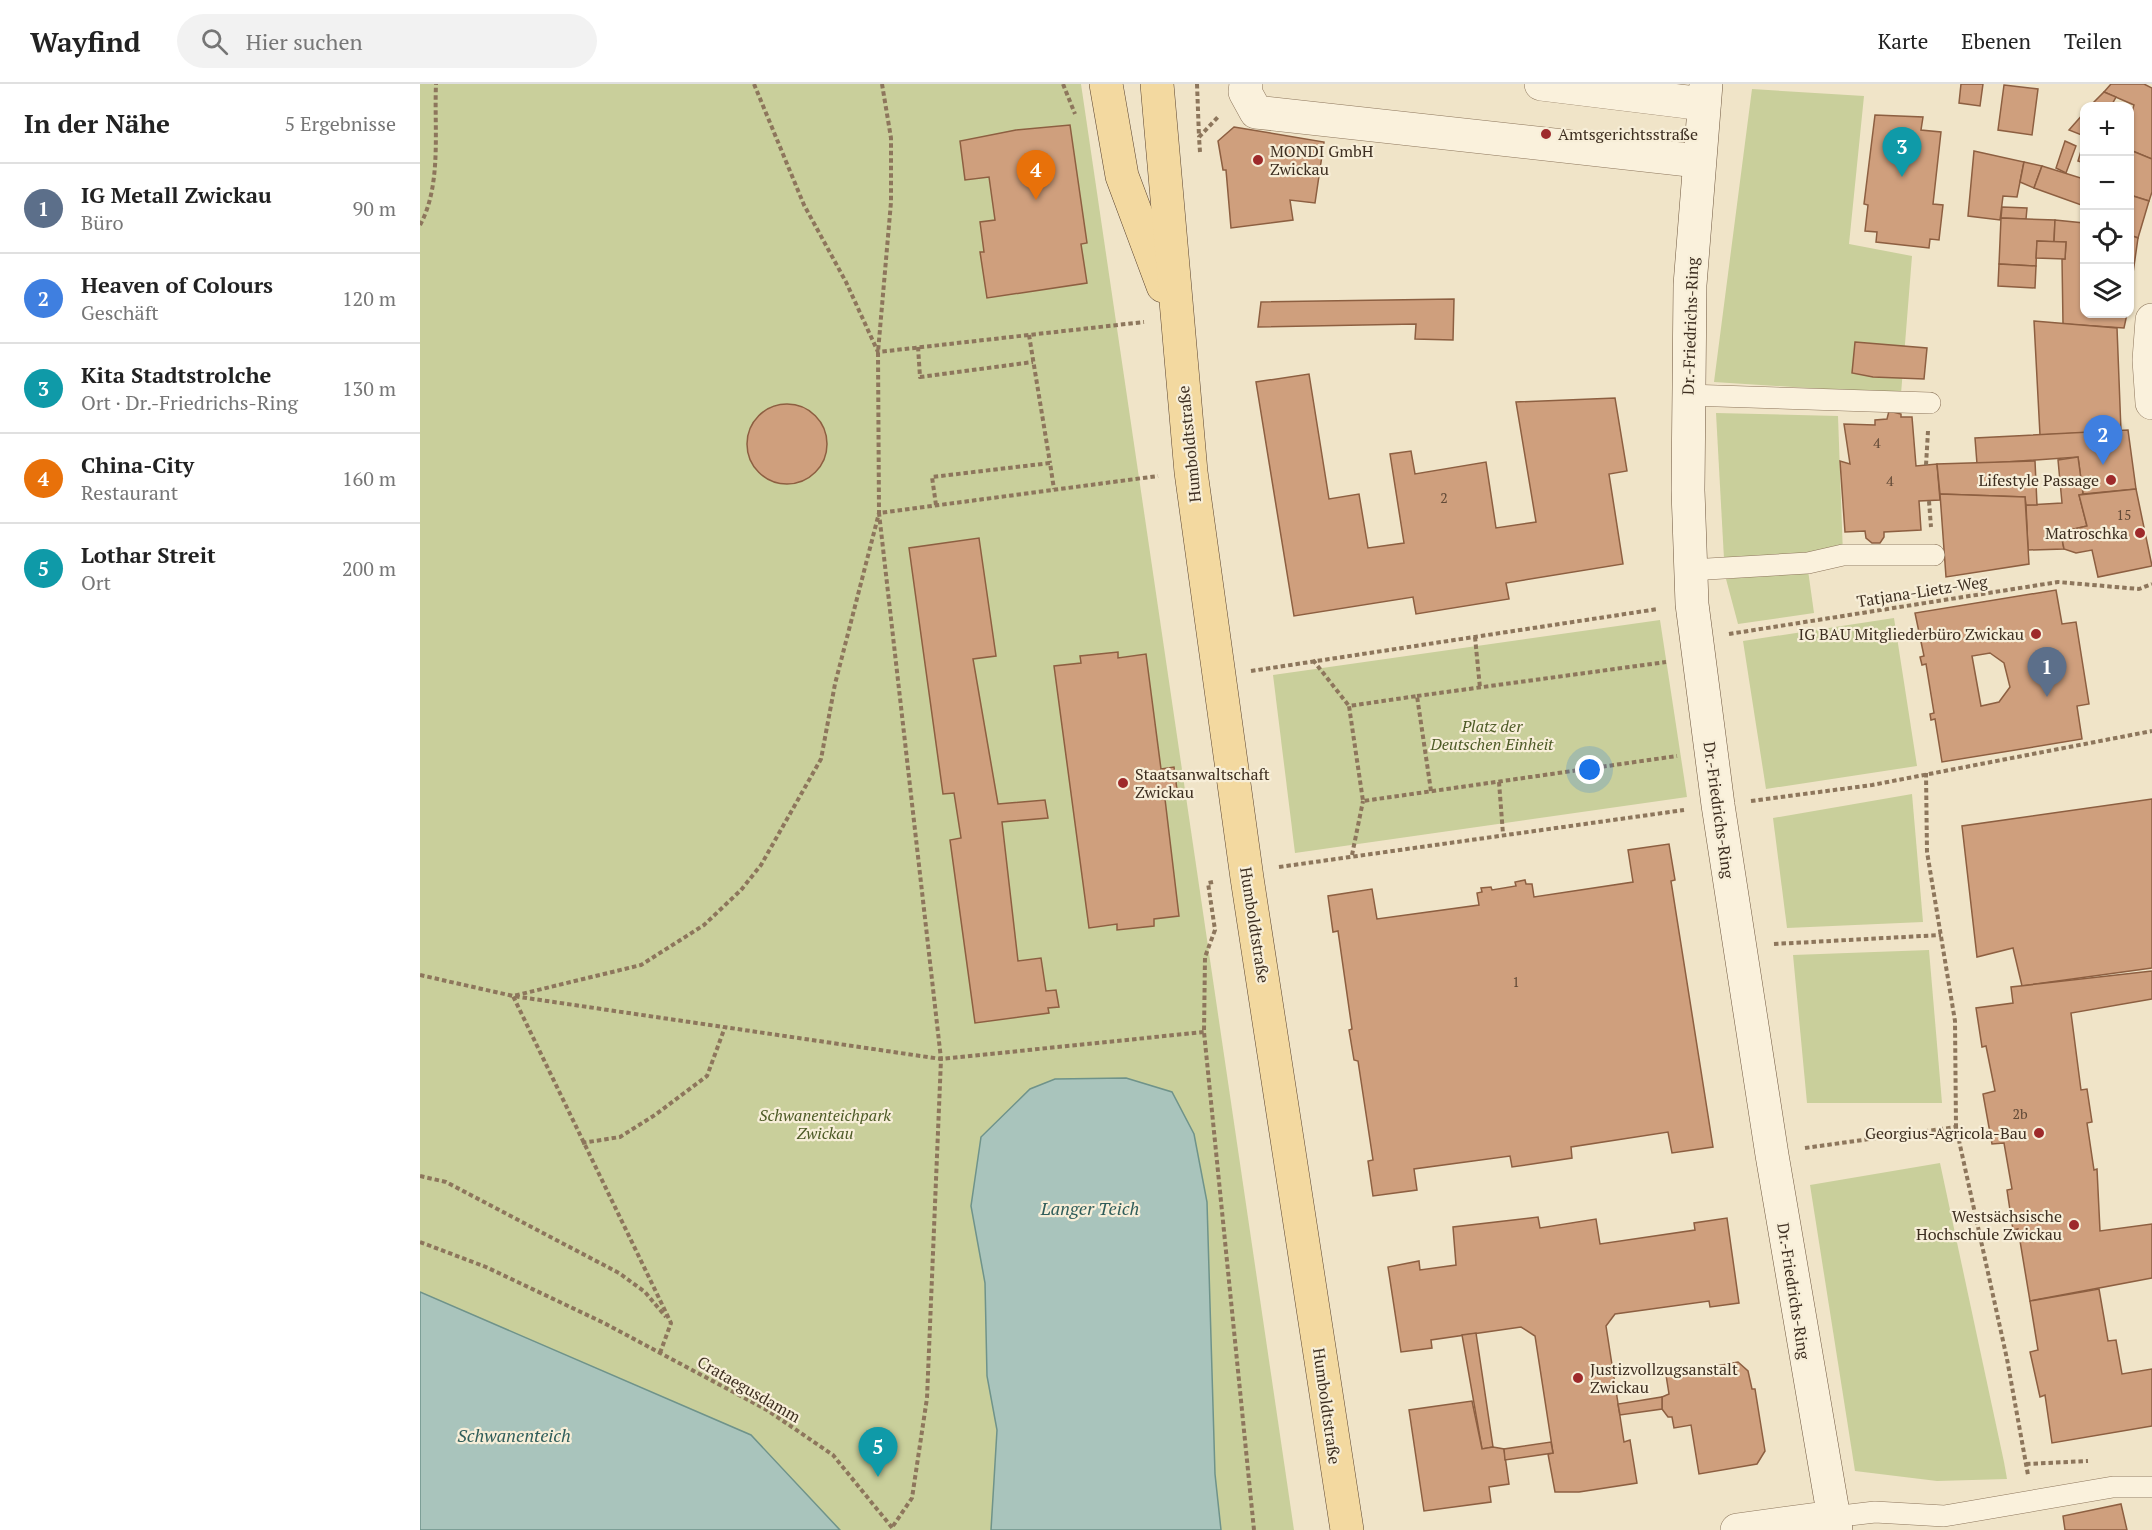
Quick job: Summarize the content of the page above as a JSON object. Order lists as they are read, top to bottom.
{
  "streets": {
    "main road": ["Dr.-Friedrichs-Ring", "Humboldtstraße"],
    "path": ["Tatjana-Lietz-Weg", "Crataegusdamm"]
  },
  "crossings": [
    ["Dr.-Friedrichs-Ring", "Tatjana-Lietz-Weg"]
  ],
  "water": ["Langer Teich", "Schwanenteich"],
  "parks": ["Platz der Deutschen Einheit", "Schwanenteichpark Zwickau"],
  "places": [
    "Amtsgerichtsstraße",
    "MONDI GmbH Zwickau",
    "Lifestyle Passage",
    "Matroschka",
    "IG BAU Mitgliederbüro Zwickau",
    "Staatsanwaltschaft Zwickau",
    "Georgius-Agricola-Bau",
    "Westsächsische Hochschule Zwickau",
    "Justizvollzugsanstalt Zwickau"
  ],
  "house_numbers": [
    "4",
    "4",
    "2",
    "15",
    "1",
    "2b"
  ],
  "page": {
    "header": "Wayfind",
    "search": "Hier suchen",
    "nav": ["Karte", "Ebenen", "Teilen"],
    "heading": ["In der Nähe", "5 Ergebnisse"],
    "map_buttons": ["+", "−"],
    "pins": [
      "3",
      "4",
      "2",
      "1",
      "5"
    ],
    "list": [
      {
        "mark": "1",
        "name": "IG Metall Zwickau",
        "note": "Büro",
        "value": "90 m"
      },
      {
        "mark": "2",
        "name": "Heaven of Colours",
        "note": "Geschäft",
        "value": "120 m"
      },
      {
        "mark": "3",
        "name": "Kita Stadtstrolche",
        "note": "Ort · Dr.-Friedrichs-Ring",
        "value": "130 m"
      },
      {
        "mark": "4",
        "name": "China-City",
        "note": "Restaurant",
        "value": "160 m"
      },
      {
        "mark": "5",
        "name": "Lothar Streit",
        "note": "Ort",
        "value": "200 m"
      }
    ]
  }
}
